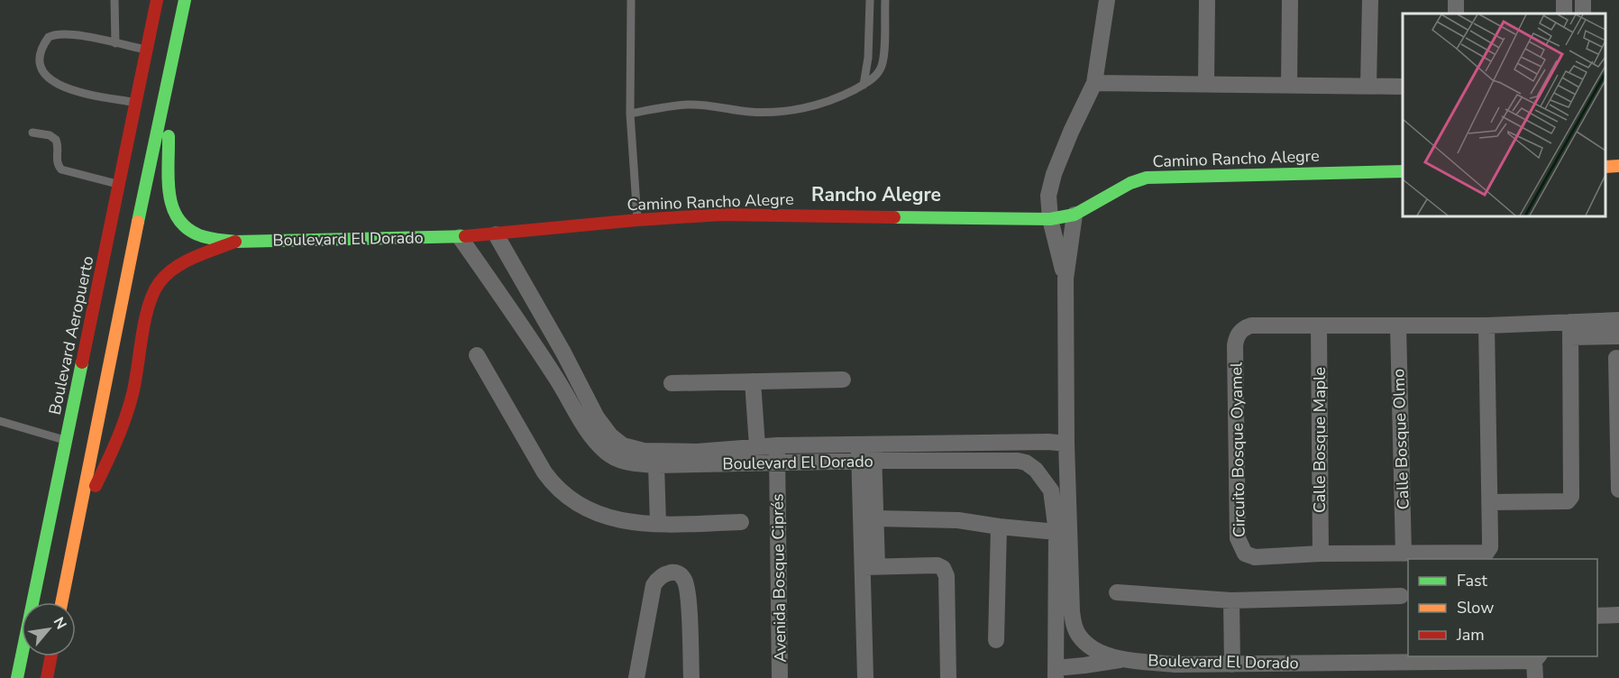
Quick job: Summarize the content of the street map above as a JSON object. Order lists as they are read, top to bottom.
{
  "streets": {
    "main road": ["Camino Rancho Alegre", "Boulevard El Dorado", "Boulevard Aeropuerto"],
    "street": [
      "Calle Bosque Olmo",
      "Calle Bosque Maple",
      "Circuito Bosque Oyamel",
      "Avenida Bosque Ciprés"
    ]
  },
  "crossings": [
    ["Camino Rancho Alegre", "Boulevard El Dorado"],
    ["Boulevard El Dorado", "Avenida Bosque Ciprés"],
    ["Calle Bosque Olmo", "Circuito Bosque Oyamel"],
    ["Calle Bosque Maple", "Circuito Bosque Oyamel"]
  ],
  "districts": ["Rancho Alegre"],
  "legend": ["Fast", "Slow", "Jam"],
  "north": "top right"
}
